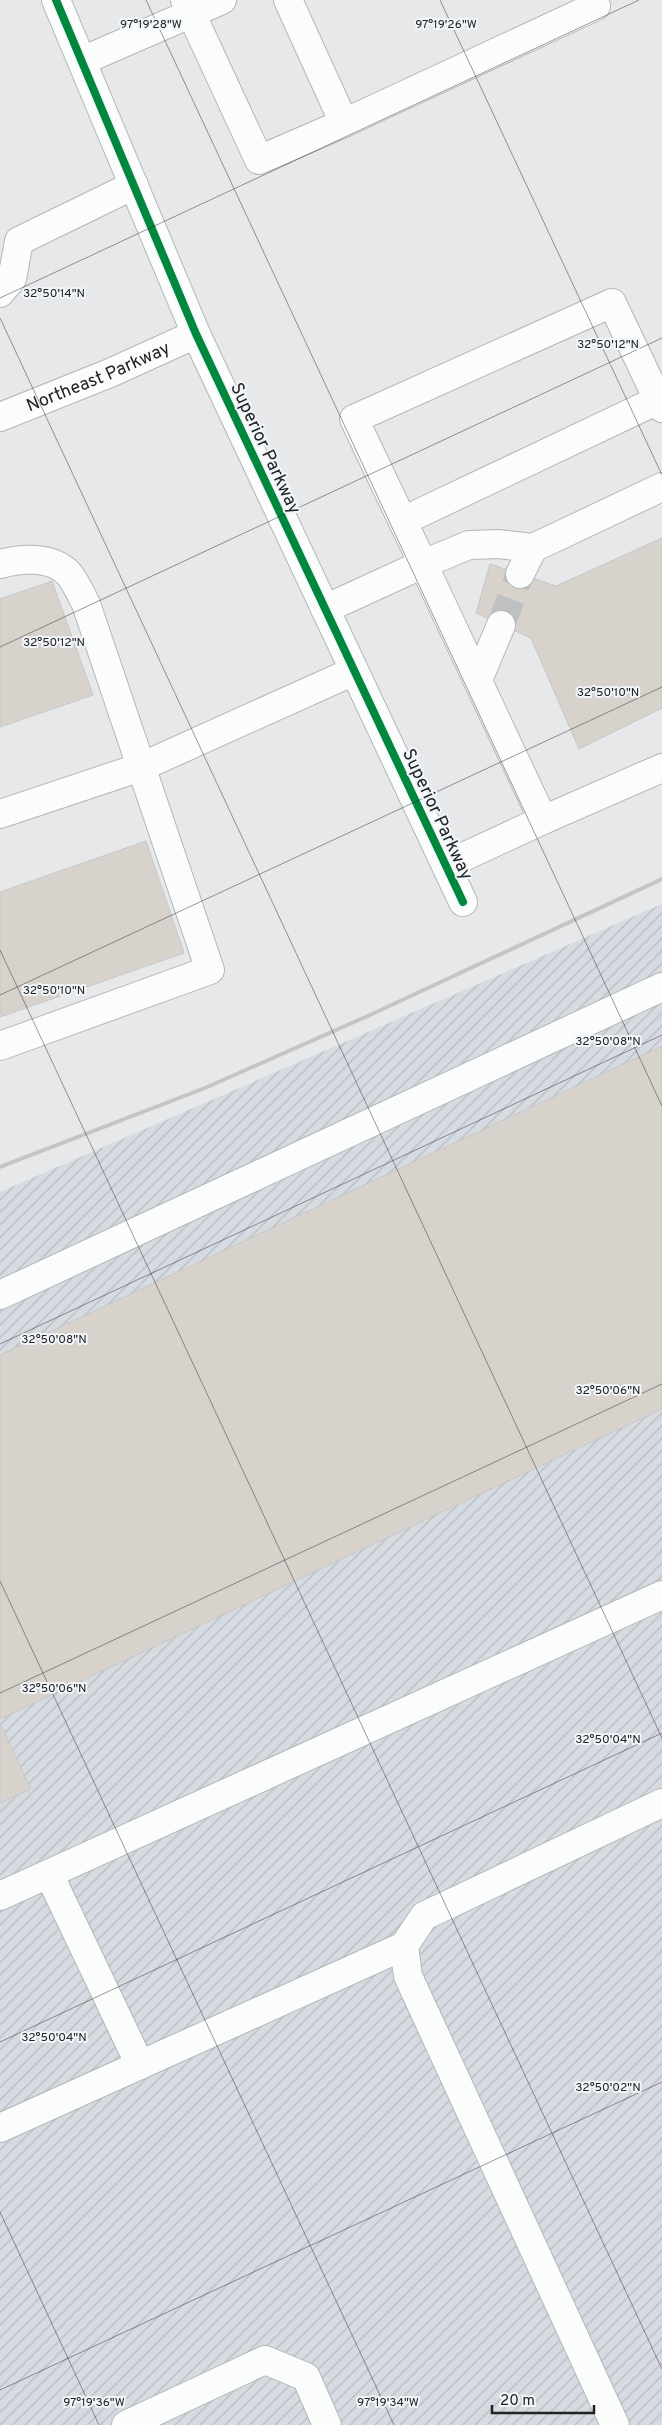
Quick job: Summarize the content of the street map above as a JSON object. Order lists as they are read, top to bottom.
{
  "streets": {
    "street": ["Northeast Parkway", "Superior Parkway"]
  },
  "crossings": [
    ["Northeast Parkway", "Superior Parkway"]
  ],
  "scale_bar": "20 m",
  "coordinates": [
    "97°19'28\"W",
    "97°19'26\"W",
    "32°50'14\"N",
    "32°50'12\"N",
    "32°50'10\"N",
    "32°50'08\"N",
    "32°50'06\"N",
    "32°50'04\"N",
    "32°50'02\"N",
    "97°19'36\"W",
    "97°19'34\"W"
  ]
}
